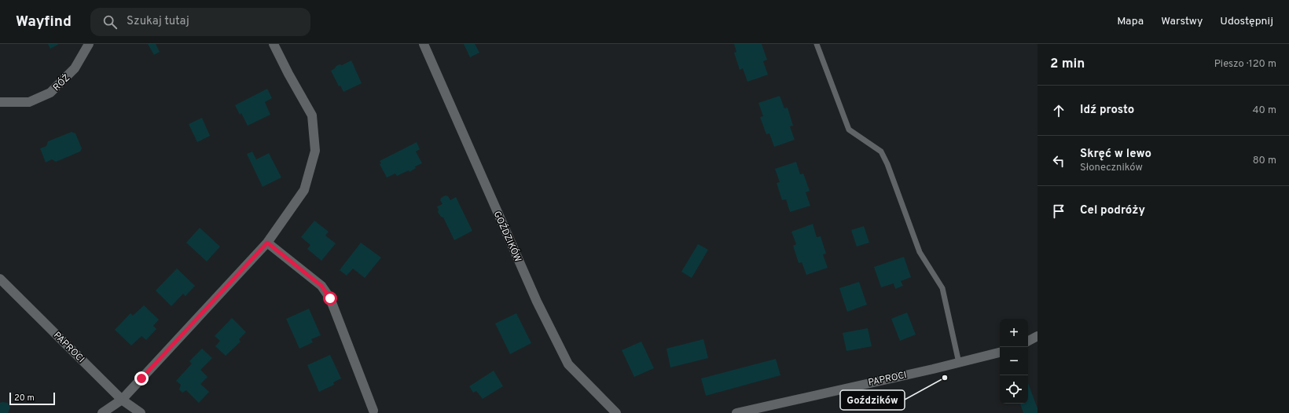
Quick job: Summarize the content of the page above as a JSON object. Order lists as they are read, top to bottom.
{
  "streets": {
    "street": ["RÓŻ", "GOŹDZIKÓW", "PAPROCI"]
  },
  "places": ["Goździków"],
  "scale_bar": "20 m",
  "page": {
    "header": "Wayfind",
    "search": "Szukaj tutaj",
    "nav": ["Mapa", "Warstwy", "Udostępnij"],
    "heading": ["2 min", "Pieszo · 120 m"],
    "list": [
      ["Idź prosto", "40 m"],
      ["Skręć w lewo", "Słoneczników", "80 m"],
      "Cel podróży"
    ],
    "map_buttons": ["+", "−"],
    "scale": "20 m"
  }
}
